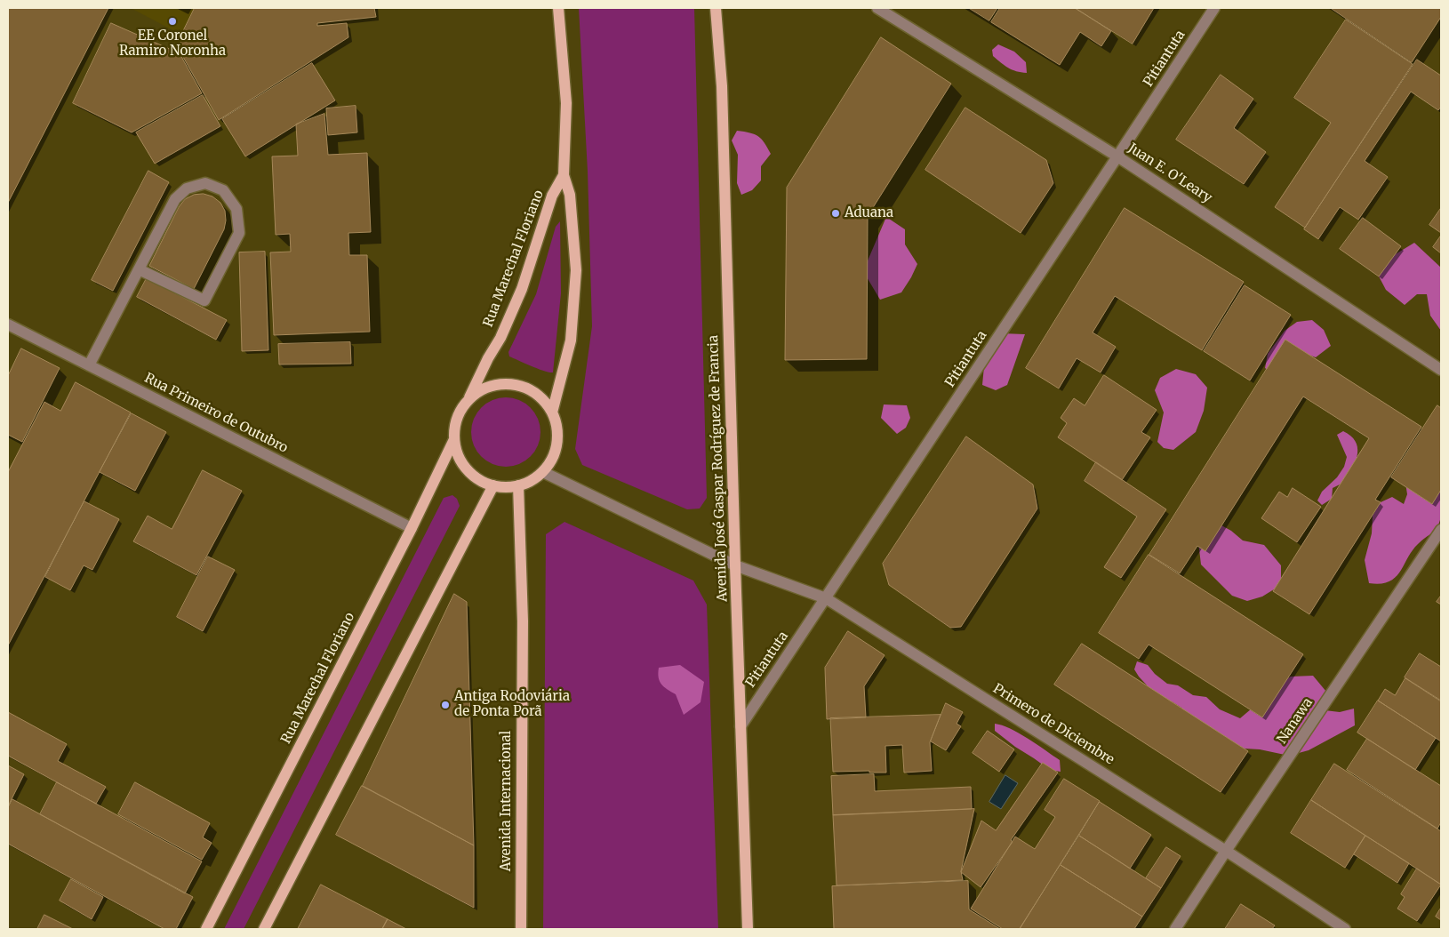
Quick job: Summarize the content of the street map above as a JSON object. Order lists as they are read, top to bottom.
{
  "streets": {
    "main road": ["Rua Marechal Floriano", "Avenida José Gaspar Rodríguez de Francia", "Avenida Internacional"],
    "street": [
      "Pitiantuta",
      "Juan E. O'Leary",
      "Rua Primeiro de Outubro",
      "Nanawa",
      "Primero de Diciembre"
    ]
  },
  "crossings": [
    ["Pitiantuta", "Juan E. O'Leary"],
    ["Pitiantuta", "Avenida José Gaspar Rodríguez de Francia"],
    ["Pitiantuta", "Primero de Diciembre"],
    ["Rua Marechal Floriano", "Rua Primeiro de Outubro"],
    ["Rua Marechal Floriano", "Primero de Diciembre"],
    ["Rua Marechal Floriano", "Avenida Internacional"],
    ["Avenida José Gaspar Rodríguez de Francia", "Primero de Diciembre"],
    ["Nanawa", "Primero de Diciembre"],
    ["Primero de Diciembre", "Avenida Internacional"]
  ],
  "places": ["EE Coronel Ramiro Noronha", "Aduana", "Antiga Rodoviária de Ponta Porã"]
}
